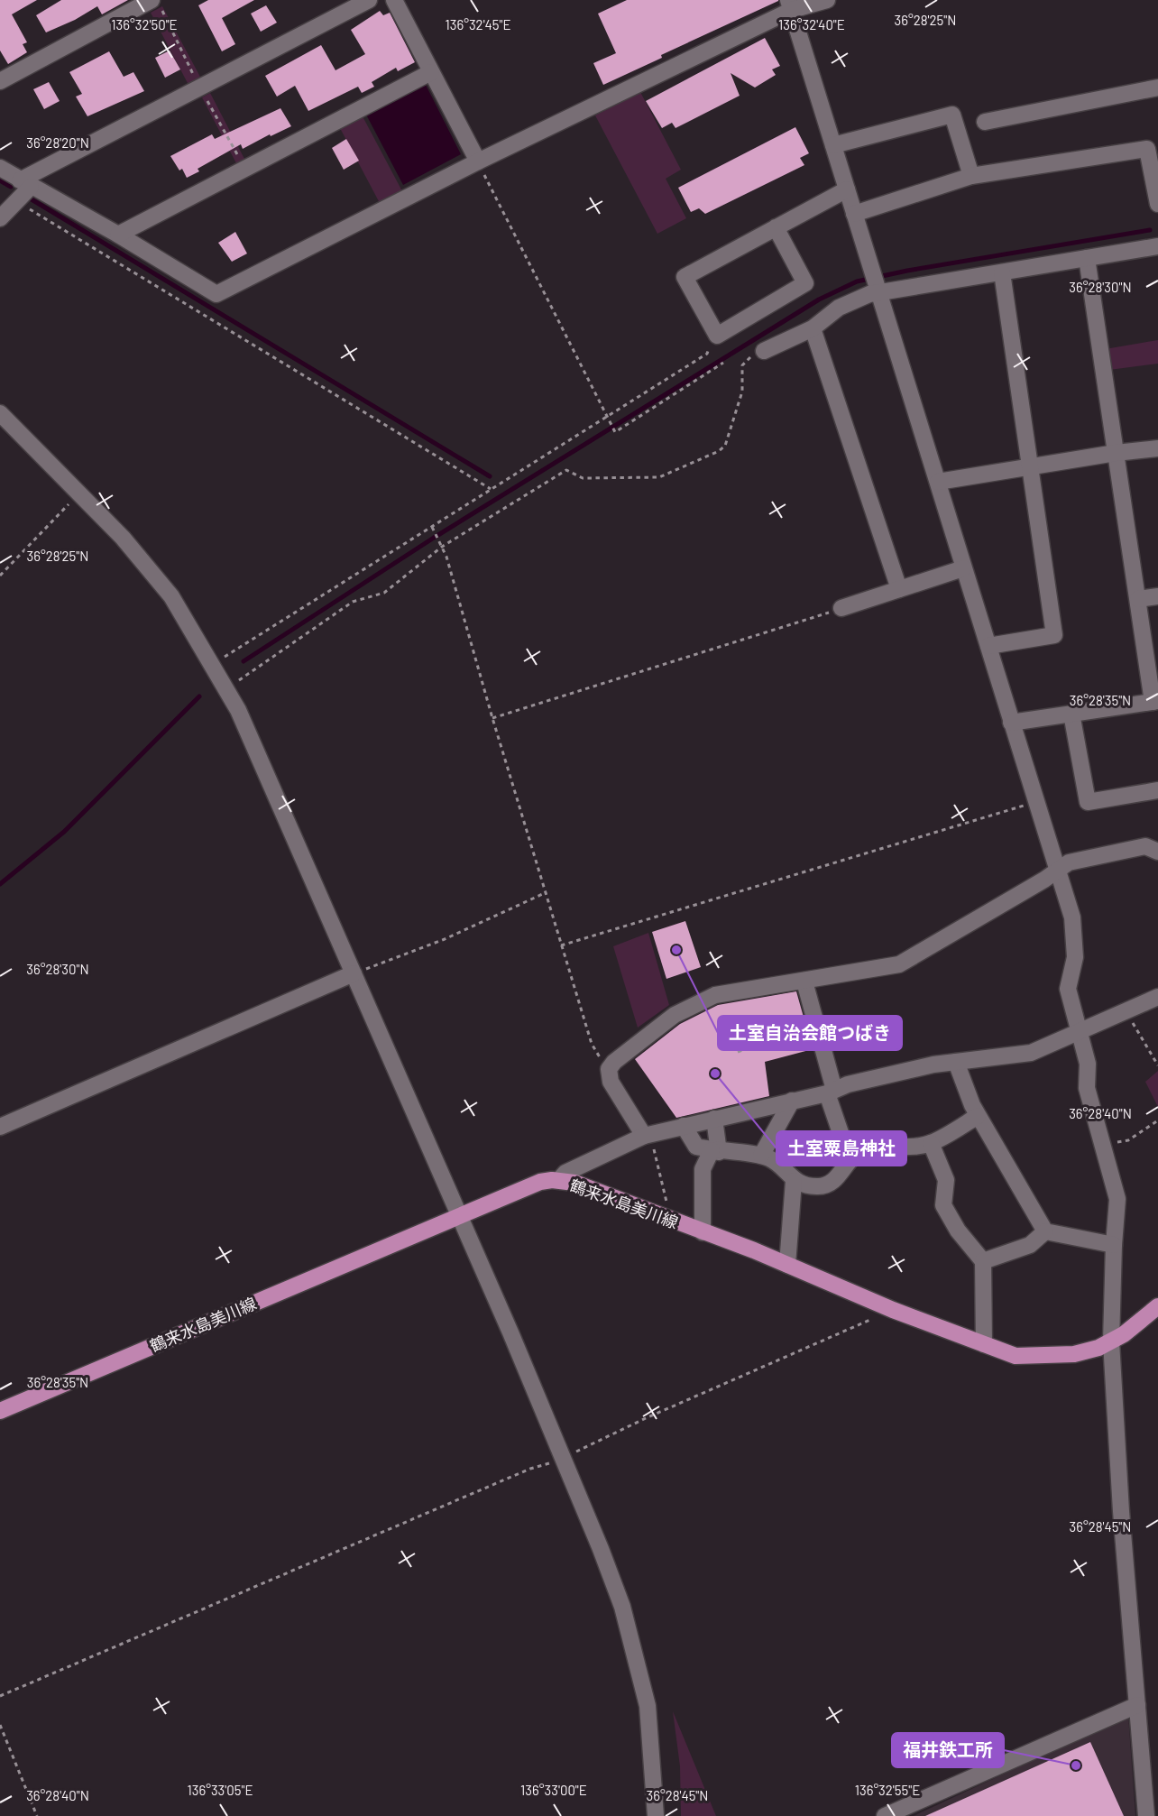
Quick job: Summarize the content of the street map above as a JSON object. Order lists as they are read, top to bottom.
{
  "streets": {
    "main road": ["鶴来水島美川線"]
  },
  "places": ["土室自治会館つばき", "土室粟島神社", "福井鉄工所"],
  "coordinates": [
    "36°28'25\"N",
    "136°32'50\"E",
    "136°32'45\"E",
    "136°32'40\"E",
    "36°28'20\"N",
    "36°28'30\"N",
    "36°28'35\"N",
    "36°28'40\"N",
    "36°28'45\"N",
    "136°33'05\"E",
    "136°33'00\"E",
    "136°32'55\"E"
  ]
}
